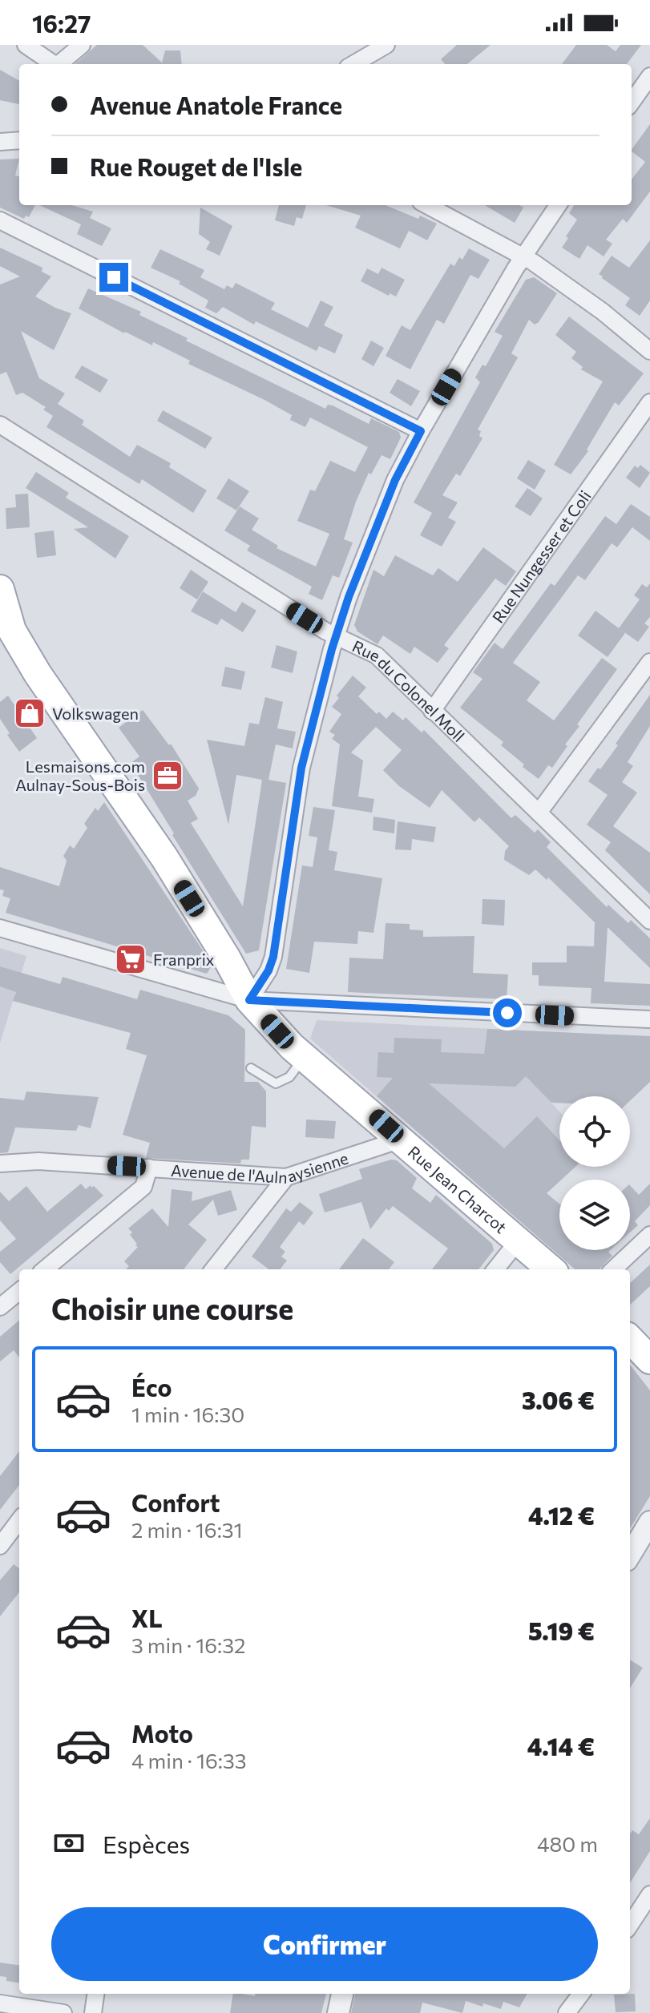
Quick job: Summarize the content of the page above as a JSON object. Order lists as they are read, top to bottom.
{
  "streets": {
    "main road": ["Rue Jean Charcot"],
    "street": ["Rue Nungesser et Coli", "Rue du Colonel Moll", "Avenue de l'Aulnaysienne"]
  },
  "crossings": [
    ["Rue Nungesser et Coli", "Rue du Colonel Moll"],
    ["Avenue de l'Aulnaysienne", "Rue Jean Charcot"]
  ],
  "places": {
    "shop": ["Volkswagen"],
    "office": ["Lesmaisons.com Aulnay-Sous-Bois"],
    "supermarket": ["Franprix"]
  },
  "page": {
    "status": "16:27",
    "banner": ["Avenue Anatole France", "Rue Rouget de l'Isle"],
    "heading": "Choisir une course",
    "list": [
      {
        "name": "Éco",
        "note": "1 min · 16:30",
        "value": "3.06 €"
      },
      {
        "name": "Confort",
        "note": "2 min · 16:31",
        "value": "4.12 €"
      },
      {
        "name": "XL",
        "note": "3 min · 16:32",
        "value": "5.19 €"
      },
      {
        "name": "Moto",
        "note": "4 min · 16:33",
        "value": "4.14 €"
      }
    ],
    "pay": ["Espèces", "480 m"],
    "buttons": "Confirmer"
  }
}
